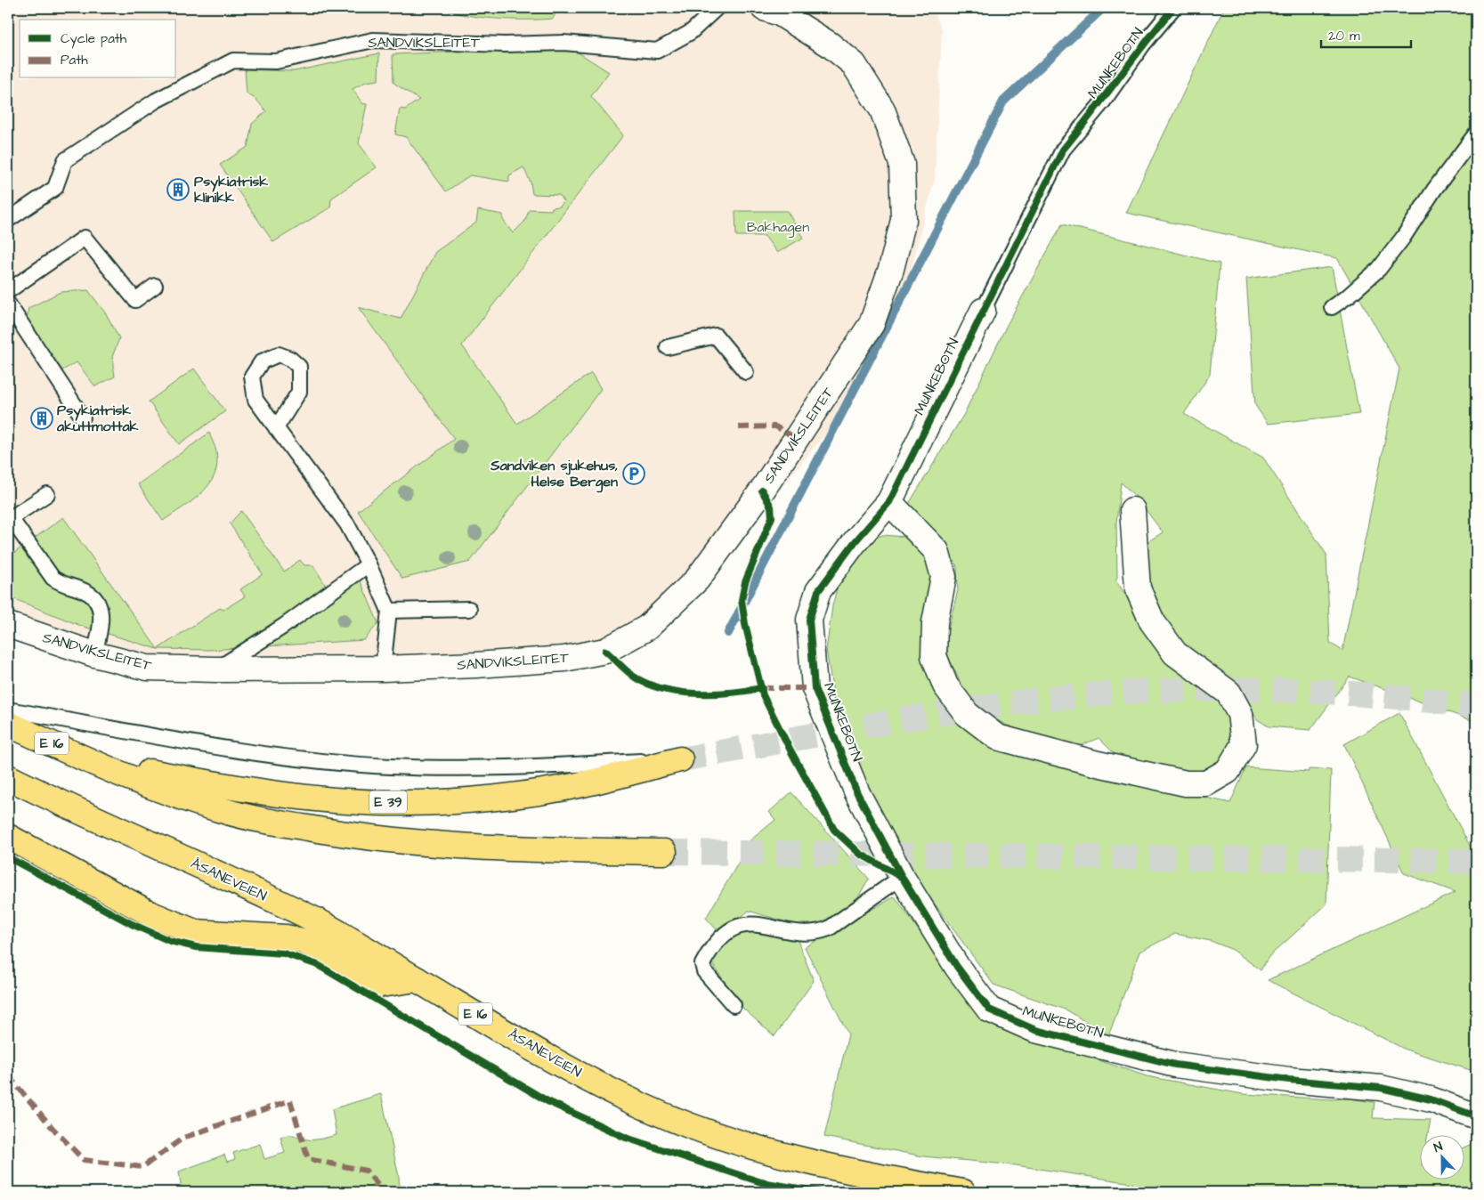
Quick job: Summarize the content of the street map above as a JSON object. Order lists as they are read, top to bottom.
{
  "streets": {
    "highway": ["E 16", "E 39", "ÅSANEVEIEN"],
    "street": ["SANDVIKSLEITET", "MUNKEBOTN"]
  },
  "crossings": [
    ["E 16", "E 39"]
  ],
  "parks": ["Bakhagen"],
  "places": {
    "building": ["Psykiatrisk klinikk", "Psykiatrisk akuttmottak"],
    "parking": ["Sandviken sjukehus, Helse Bergen"]
  },
  "legend": ["Cycle path", "Path"],
  "scale_bar": "20 m",
  "north": "top"
}
